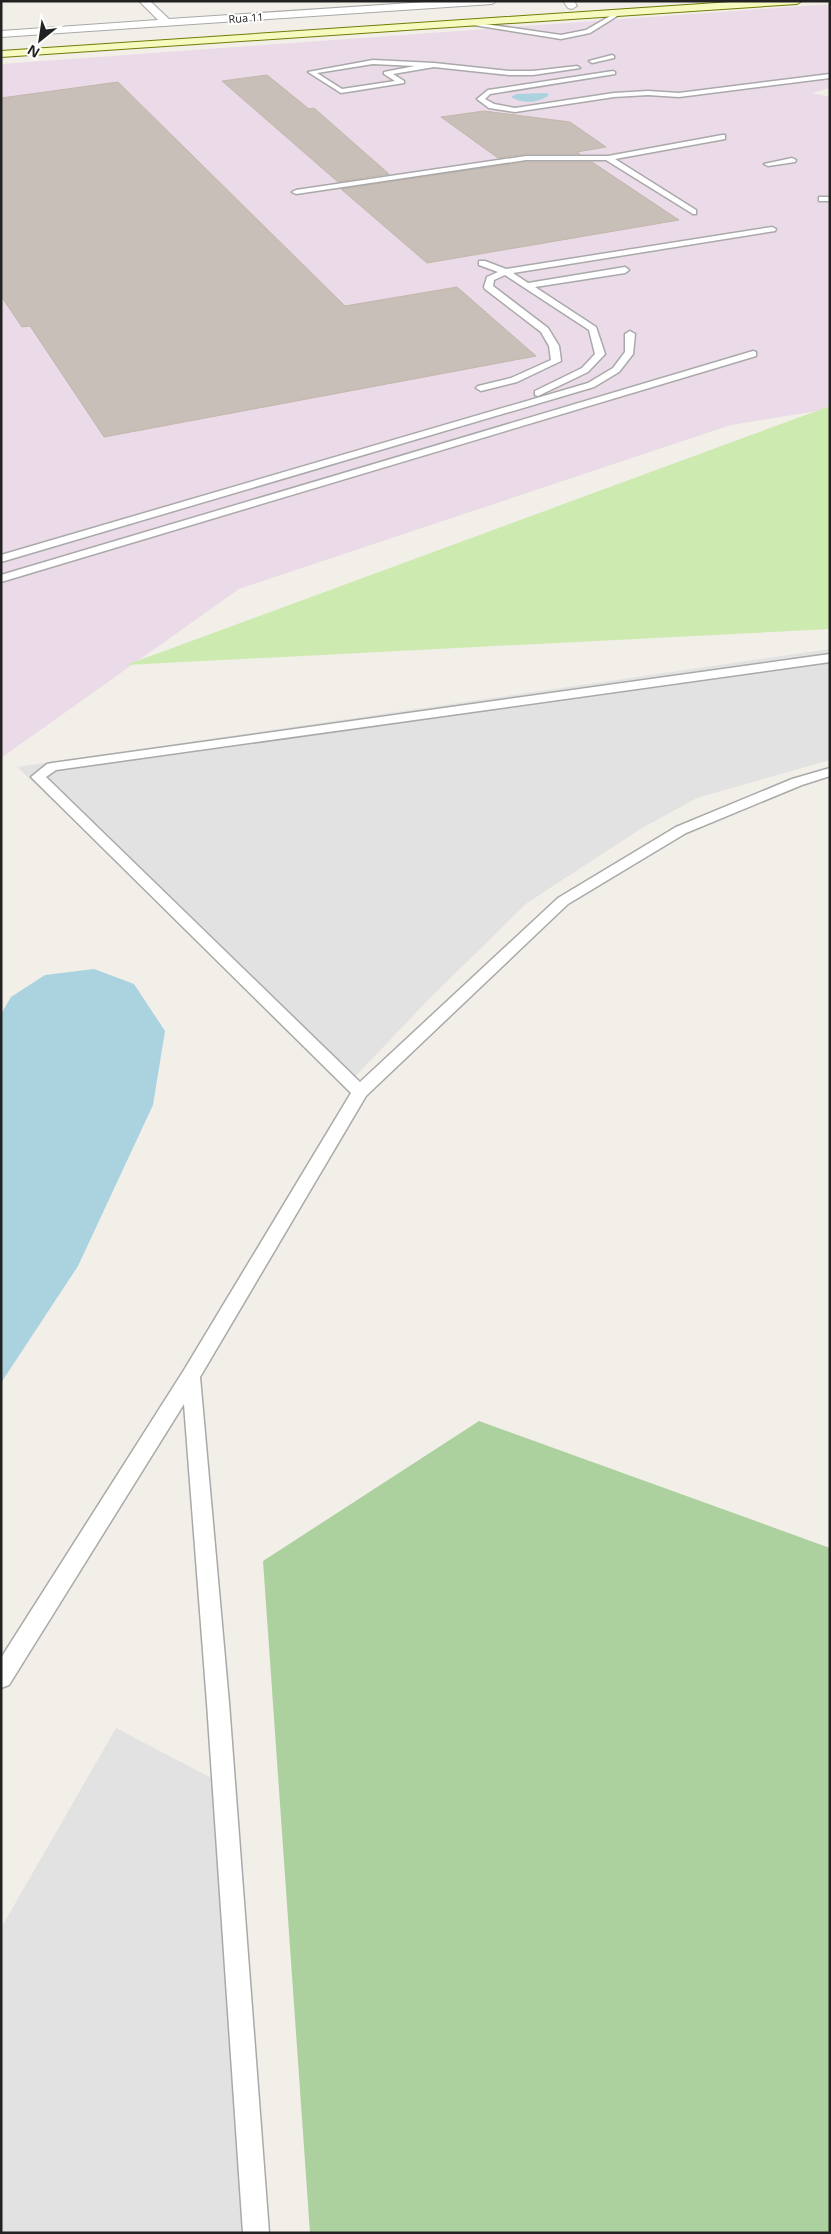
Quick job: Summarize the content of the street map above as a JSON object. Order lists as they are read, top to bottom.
{
  "streets": {
    "street": ["Rua 11"]
  },
  "north": "bottom left"
}
